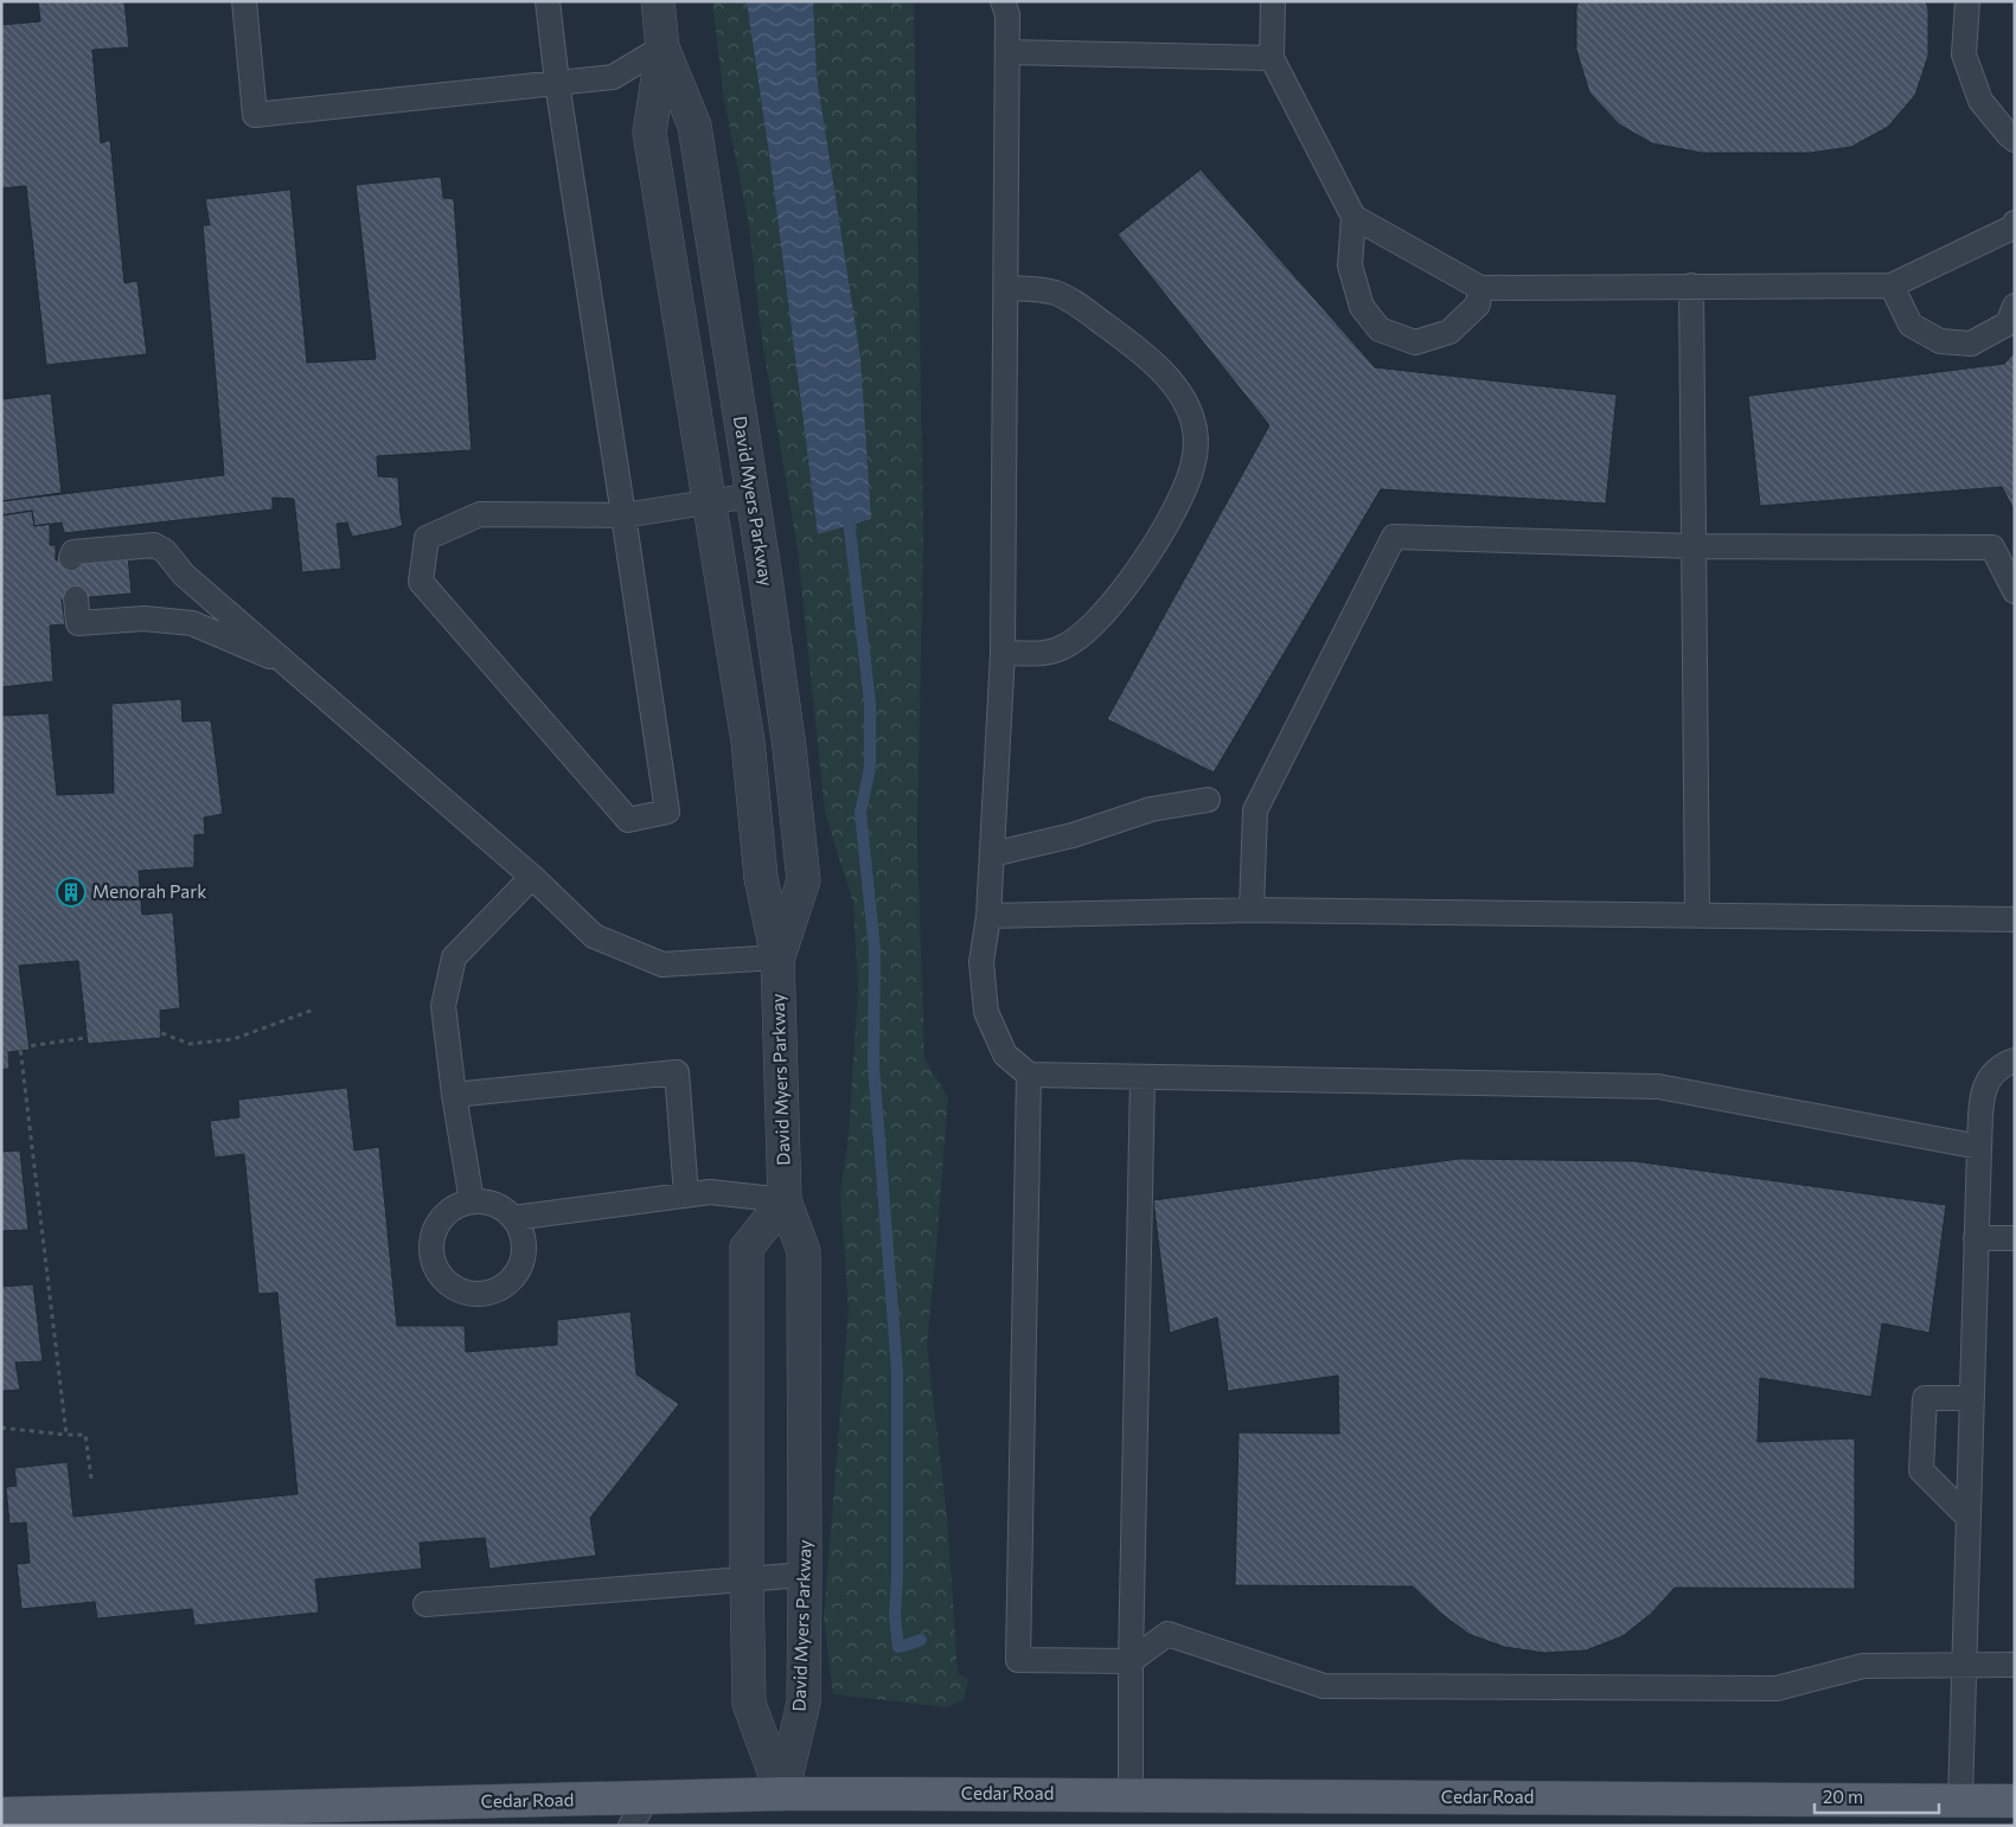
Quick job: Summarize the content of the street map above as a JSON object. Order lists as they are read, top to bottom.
{
  "streets": {
    "main road": ["Cedar Road"],
    "street": ["David Myers Parkway"]
  },
  "crossings": [
    ["David Myers Parkway", "Cedar Road"]
  ],
  "places": {
    "building": ["Menorah Park"]
  },
  "scale_bar": "20 m"
}
